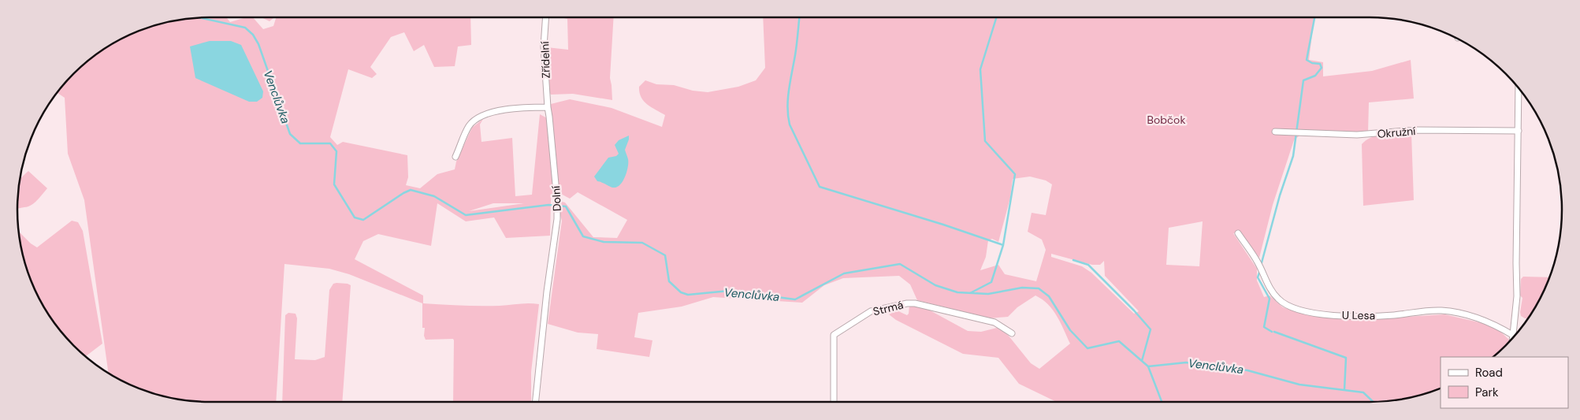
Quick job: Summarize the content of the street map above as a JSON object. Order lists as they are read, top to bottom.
{
  "streets": {
    "street": [
      "Zřídelní",
      "Okružní",
      "Dolní",
      "Strmá",
      "U Lesa"
    ]
  },
  "crossings": [
    ["Zřídelní", "Dolní"]
  ],
  "water": ["Venclůvka"],
  "parks": ["Bobčok"],
  "legend": ["Road", "Park"]
}
